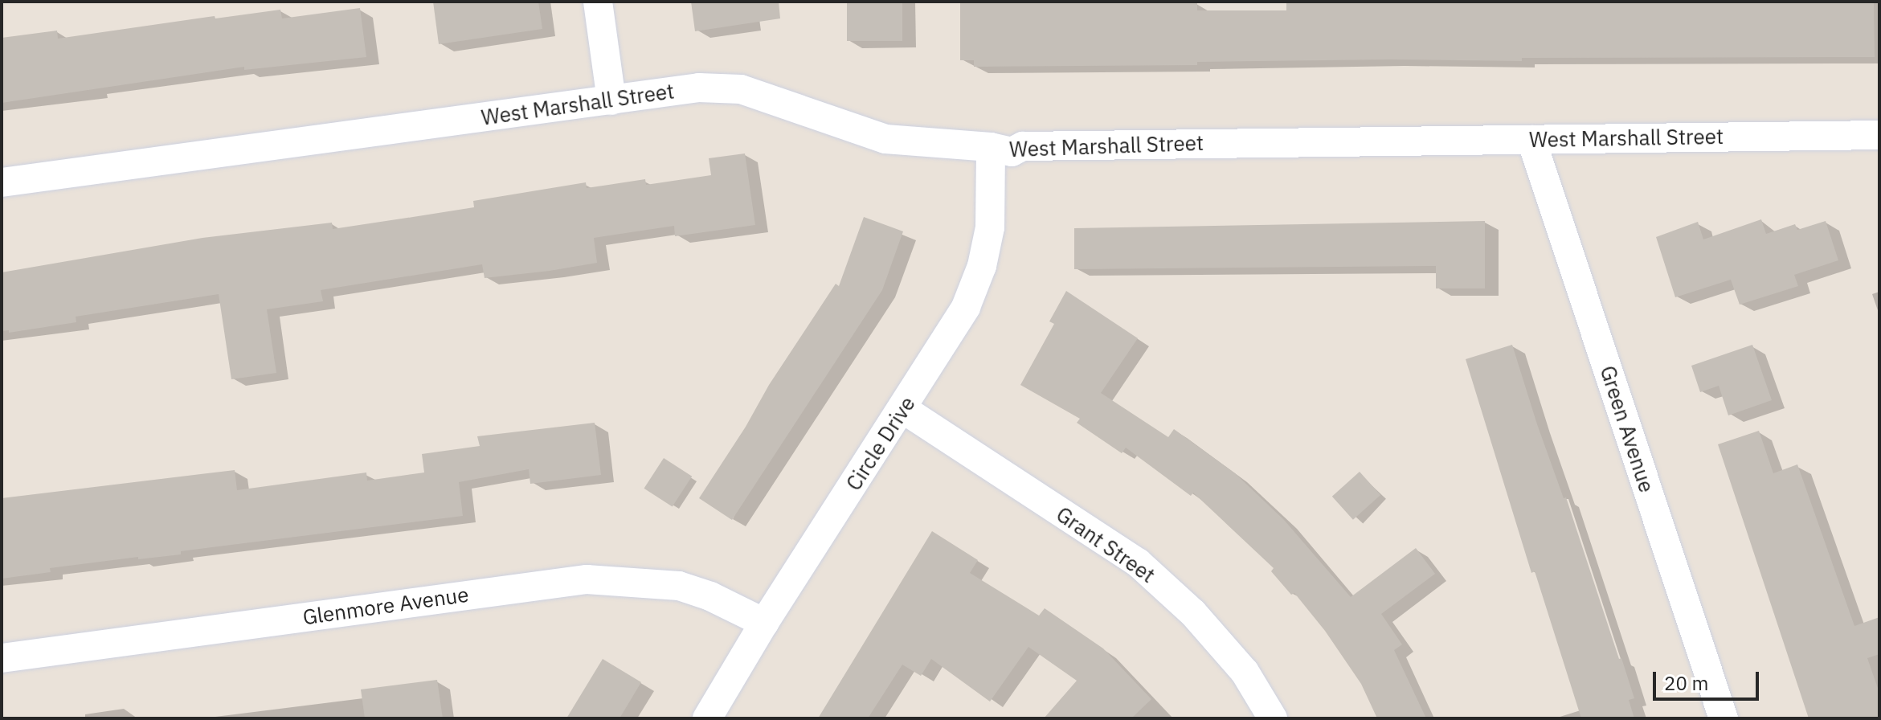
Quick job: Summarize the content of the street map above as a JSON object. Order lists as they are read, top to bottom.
{
  "streets": {
    "street": [
      "West Marshall Street",
      "Green Avenue",
      "Circle Drive",
      "Grant Street",
      "Glenmore Avenue"
    ]
  },
  "crossings": [
    ["West Marshall Street", "Green Avenue"],
    ["West Marshall Street", "Circle Drive"],
    ["Circle Drive", "Grant Street"],
    ["Circle Drive", "Glenmore Avenue"]
  ],
  "scale_bar": "20 m"
}
